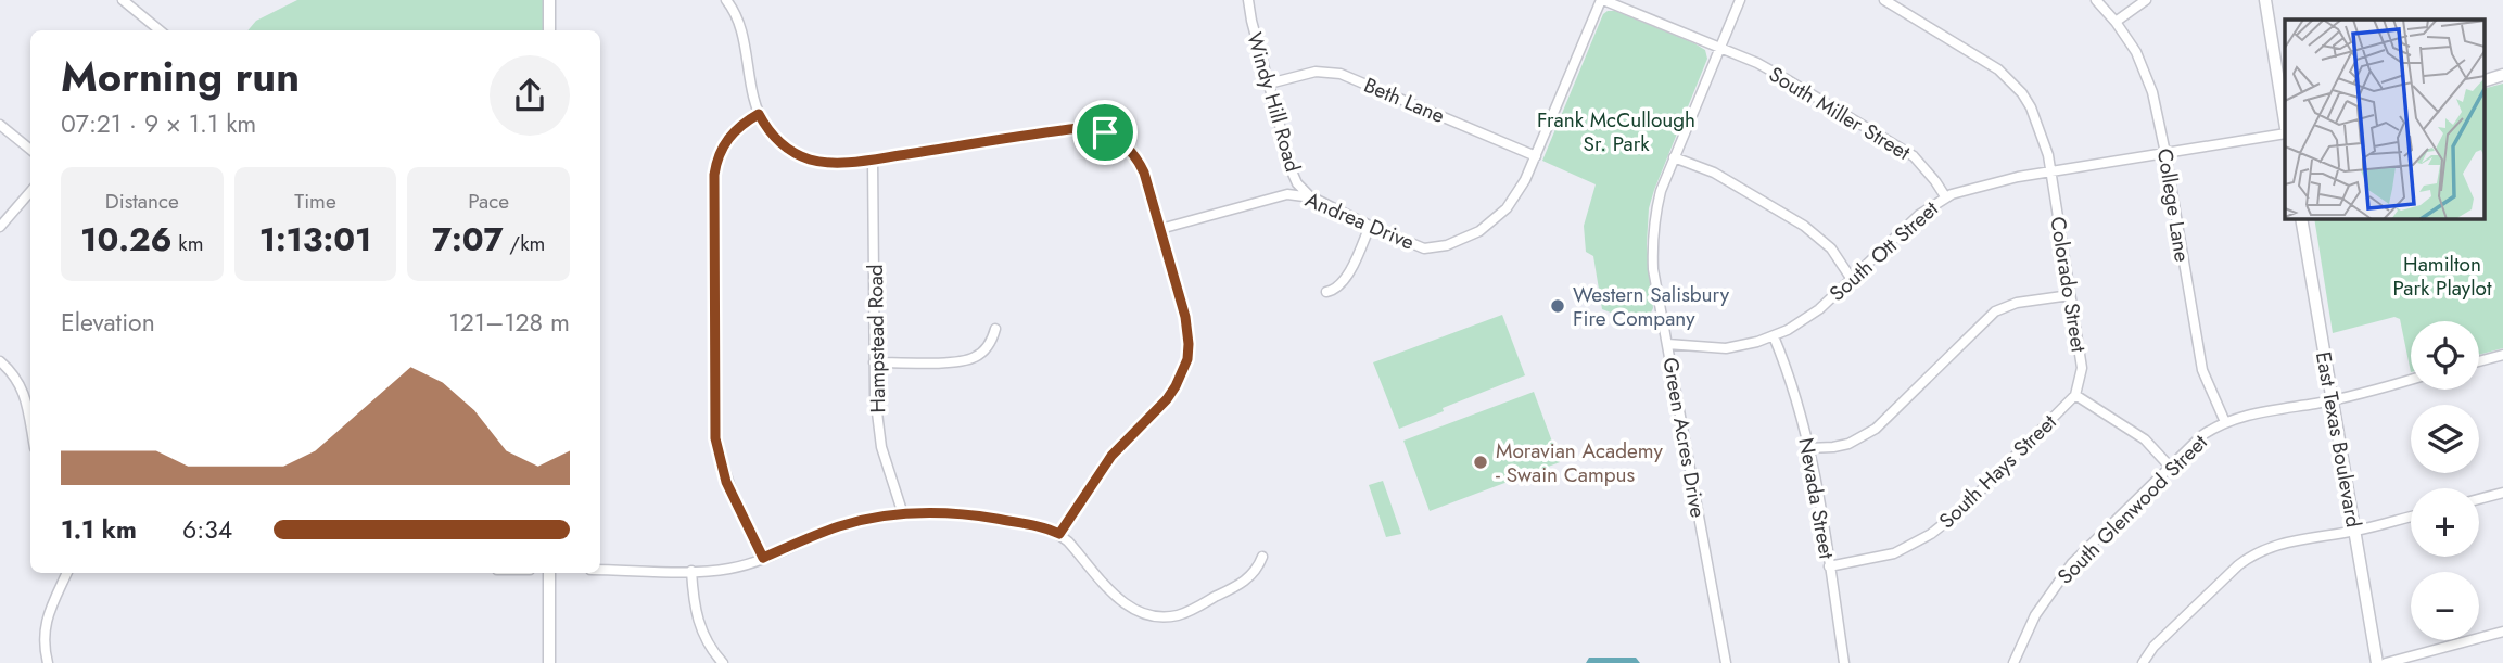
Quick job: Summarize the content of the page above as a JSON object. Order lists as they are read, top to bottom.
{
  "streets": {
    "street": [
      "Beth Lane",
      "Windy Hill Road",
      "South Miller Street",
      "College Lane",
      "Andrea Drive",
      "South Ott Street",
      "Colorado Street",
      "Hampstead Road",
      "Green Acres Drive",
      "East Texas Boulevard",
      "South Hays Street",
      "Nevada Street",
      "South Glenwood Street"
    ]
  },
  "crossings": [
    ["Beth Lane", "Windy Hill Road"],
    ["Beth Lane", "Andrea Drive"],
    ["Windy Hill Road", "Andrea Drive"],
    ["South Miller Street", "Andrea Drive"],
    ["South Miller Street", "South Ott Street"],
    ["South Miller Street", "Green Acres Drive"],
    ["College Lane", "South Ott Street"],
    ["College Lane", "South Glenwood Street"],
    ["South Ott Street", "Colorado Street"],
    ["South Ott Street", "Green Acres Drive"],
    ["South Ott Street", "Nevada Street"],
    ["Colorado Street", "South Hays Street"],
    ["East Texas Boulevard", "South Glenwood Street"],
    ["South Hays Street", "Nevada Street"]
  ],
  "parks": ["Frank McCullough Sr. Park", "Hamilton Park Playlot"],
  "places": ["Western Salisbury Fire Company", "Moravian Academy - Swain Campus"],
  "page": {
    "heading": ["Morning run", "07:21 · 9 × 1.1 km"],
    "stats": [
      ["Distance", "10.26 km"],
      ["Time", "1:13:01"],
      ["Pace", "7:07 /km"]
    ],
    "chart": ["Elevation", "121–128 m"],
    "map_buttons": ["+", "−"],
    "list": [
      {
        "name": "1.1 km",
        "note": "6:34"
      }
    ]
  }
}
